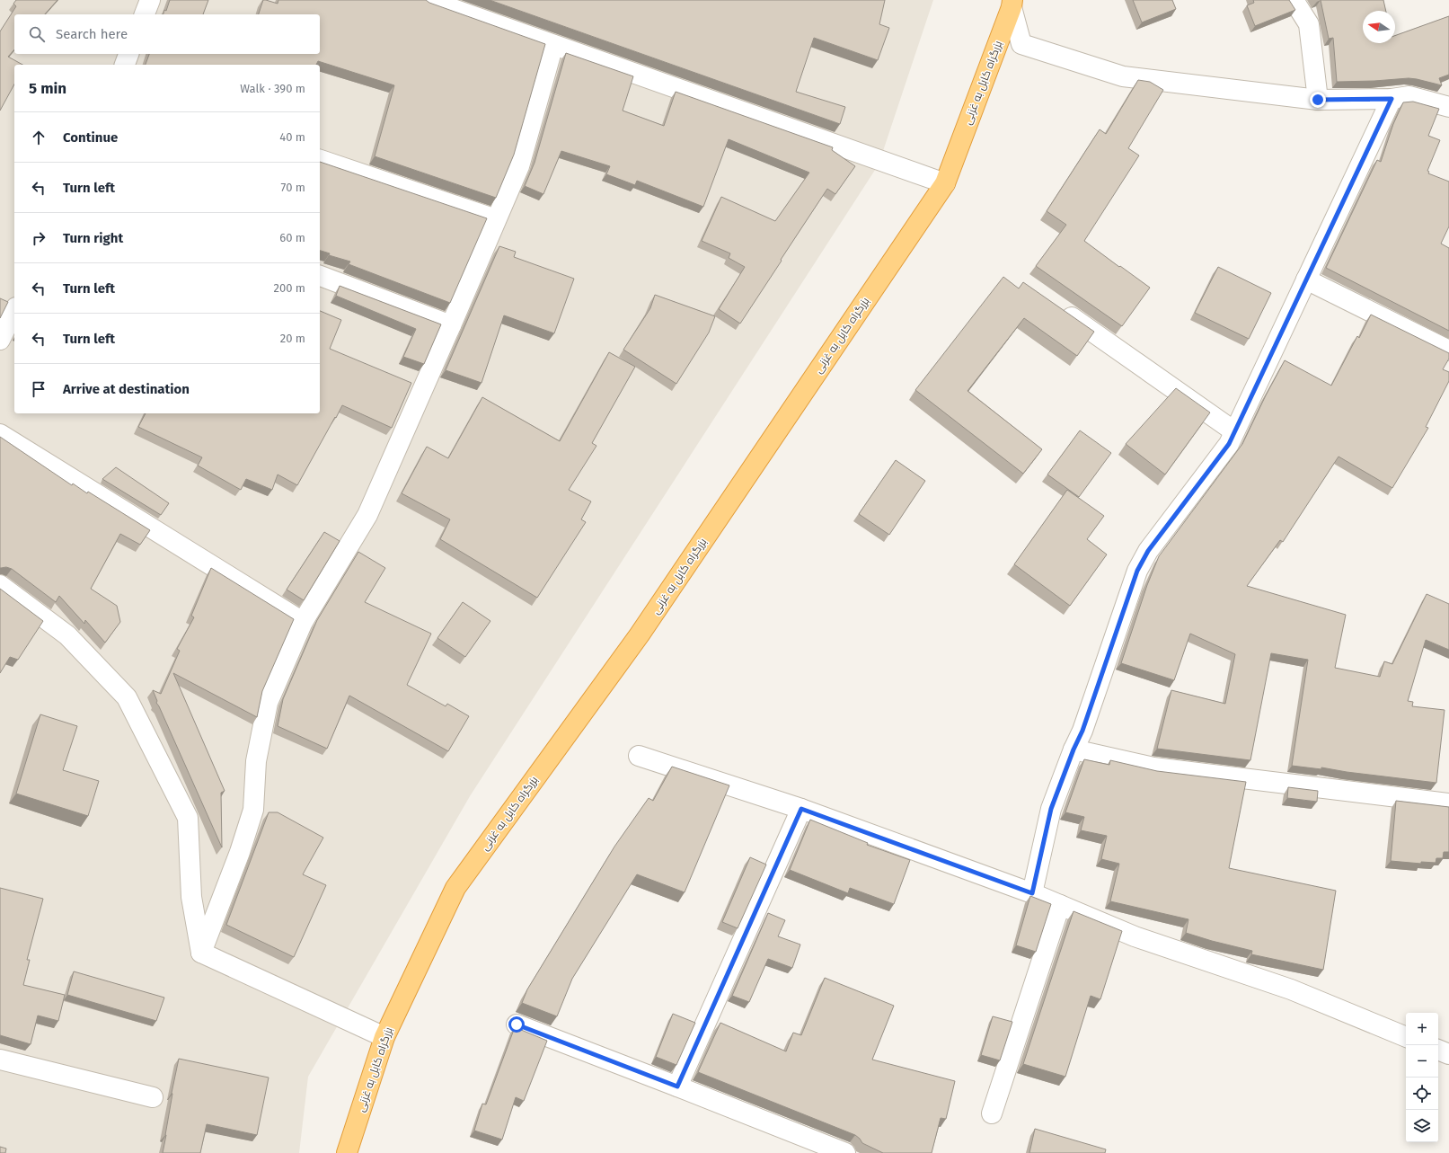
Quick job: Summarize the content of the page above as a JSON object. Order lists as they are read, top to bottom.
{
  "streets": {
    "highway": ["بزرگراه کابل به غزنی"]
  },
  "north": "left",
  "page": {
    "search": "Search here",
    "heading": ["5 min", "Walk · 390 m"],
    "list": [
      ["Continue", "40 m"],
      ["Turn left", "70 m"],
      ["Turn right", "60 m"],
      ["Turn left", "200 m"],
      ["Turn left", "20 m"],
      "Arrive at destination"
    ],
    "map_buttons": ["+", "−"]
  }
}
